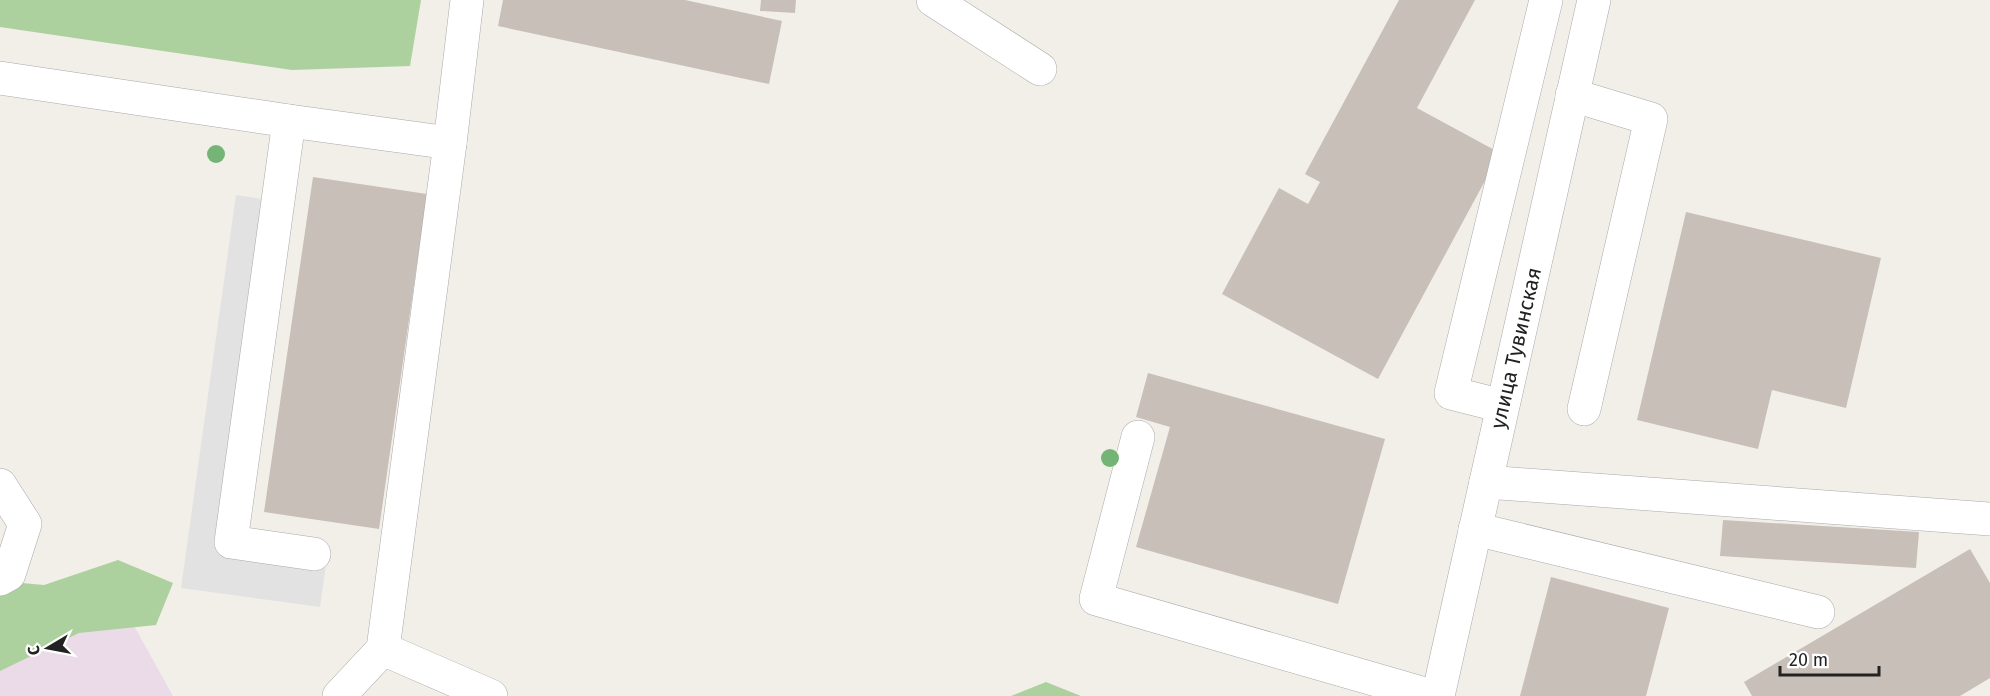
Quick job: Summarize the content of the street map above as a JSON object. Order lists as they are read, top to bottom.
{
  "streets": {
    "street": ["улица Тувинская"]
  },
  "scale_bar": "20 m",
  "north": "left"
}
